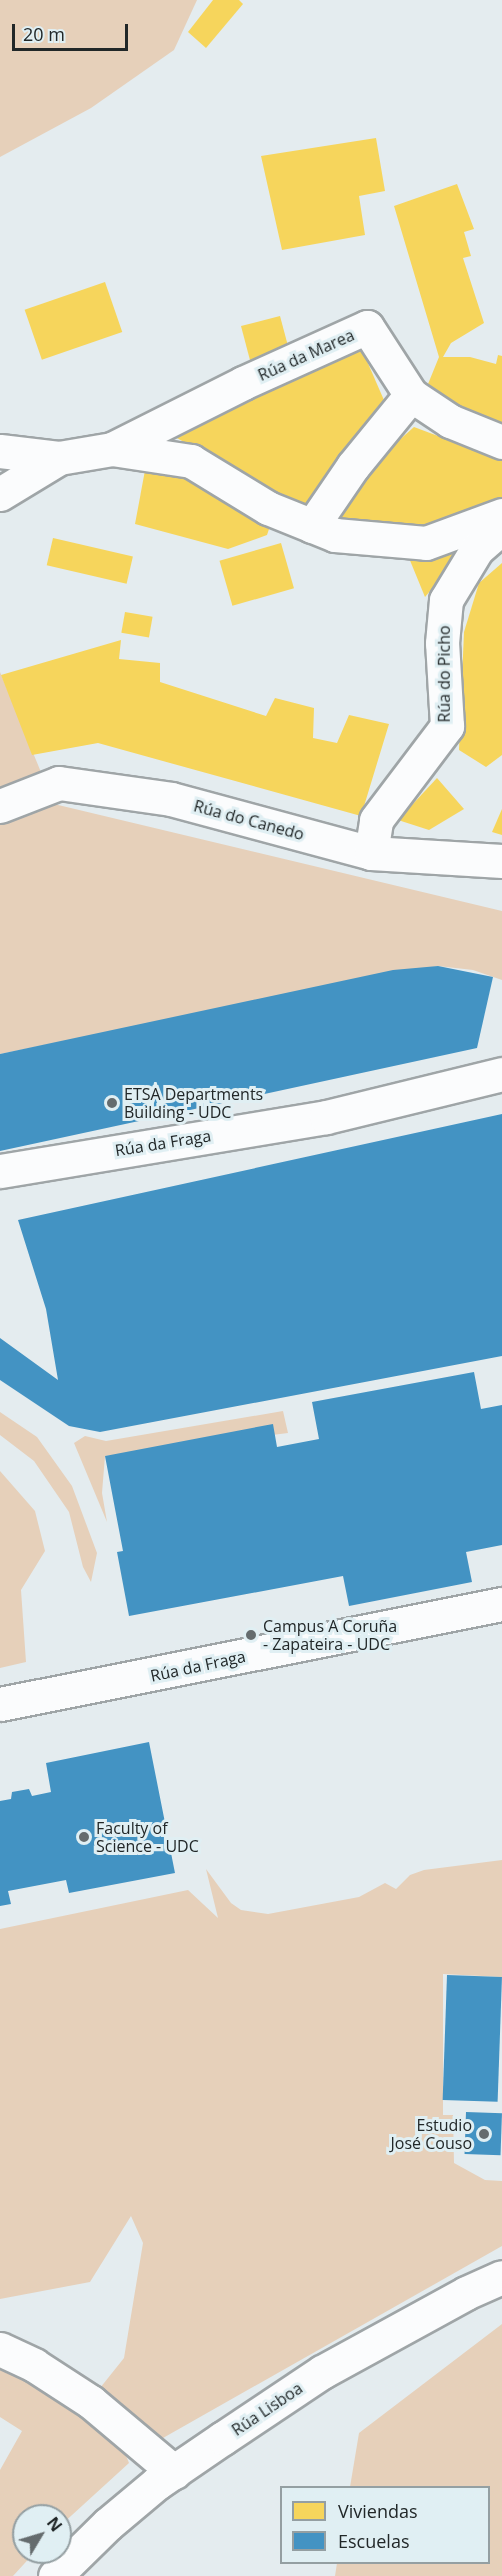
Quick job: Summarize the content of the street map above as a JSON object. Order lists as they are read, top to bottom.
{
  "streets": {
    "street": [
      "Rúa da Marea",
      "Rúa do Picho",
      "Rúa do Canedo",
      "Rúa da Fraga",
      "Rúa Lisboa"
    ]
  },
  "crossings": [
    ["Rúa do Picho", "Rúa do Canedo"]
  ],
  "places": [
    "ETSA Departments Building - UDC",
    "Campus A Coruña - Zapateira - UDC",
    "Faculty of Science - UDC",
    "Estudio José Couso"
  ],
  "legend": ["Viviendas", "Escuelas"],
  "scale_bar": "20 m",
  "north": "top right"
}
